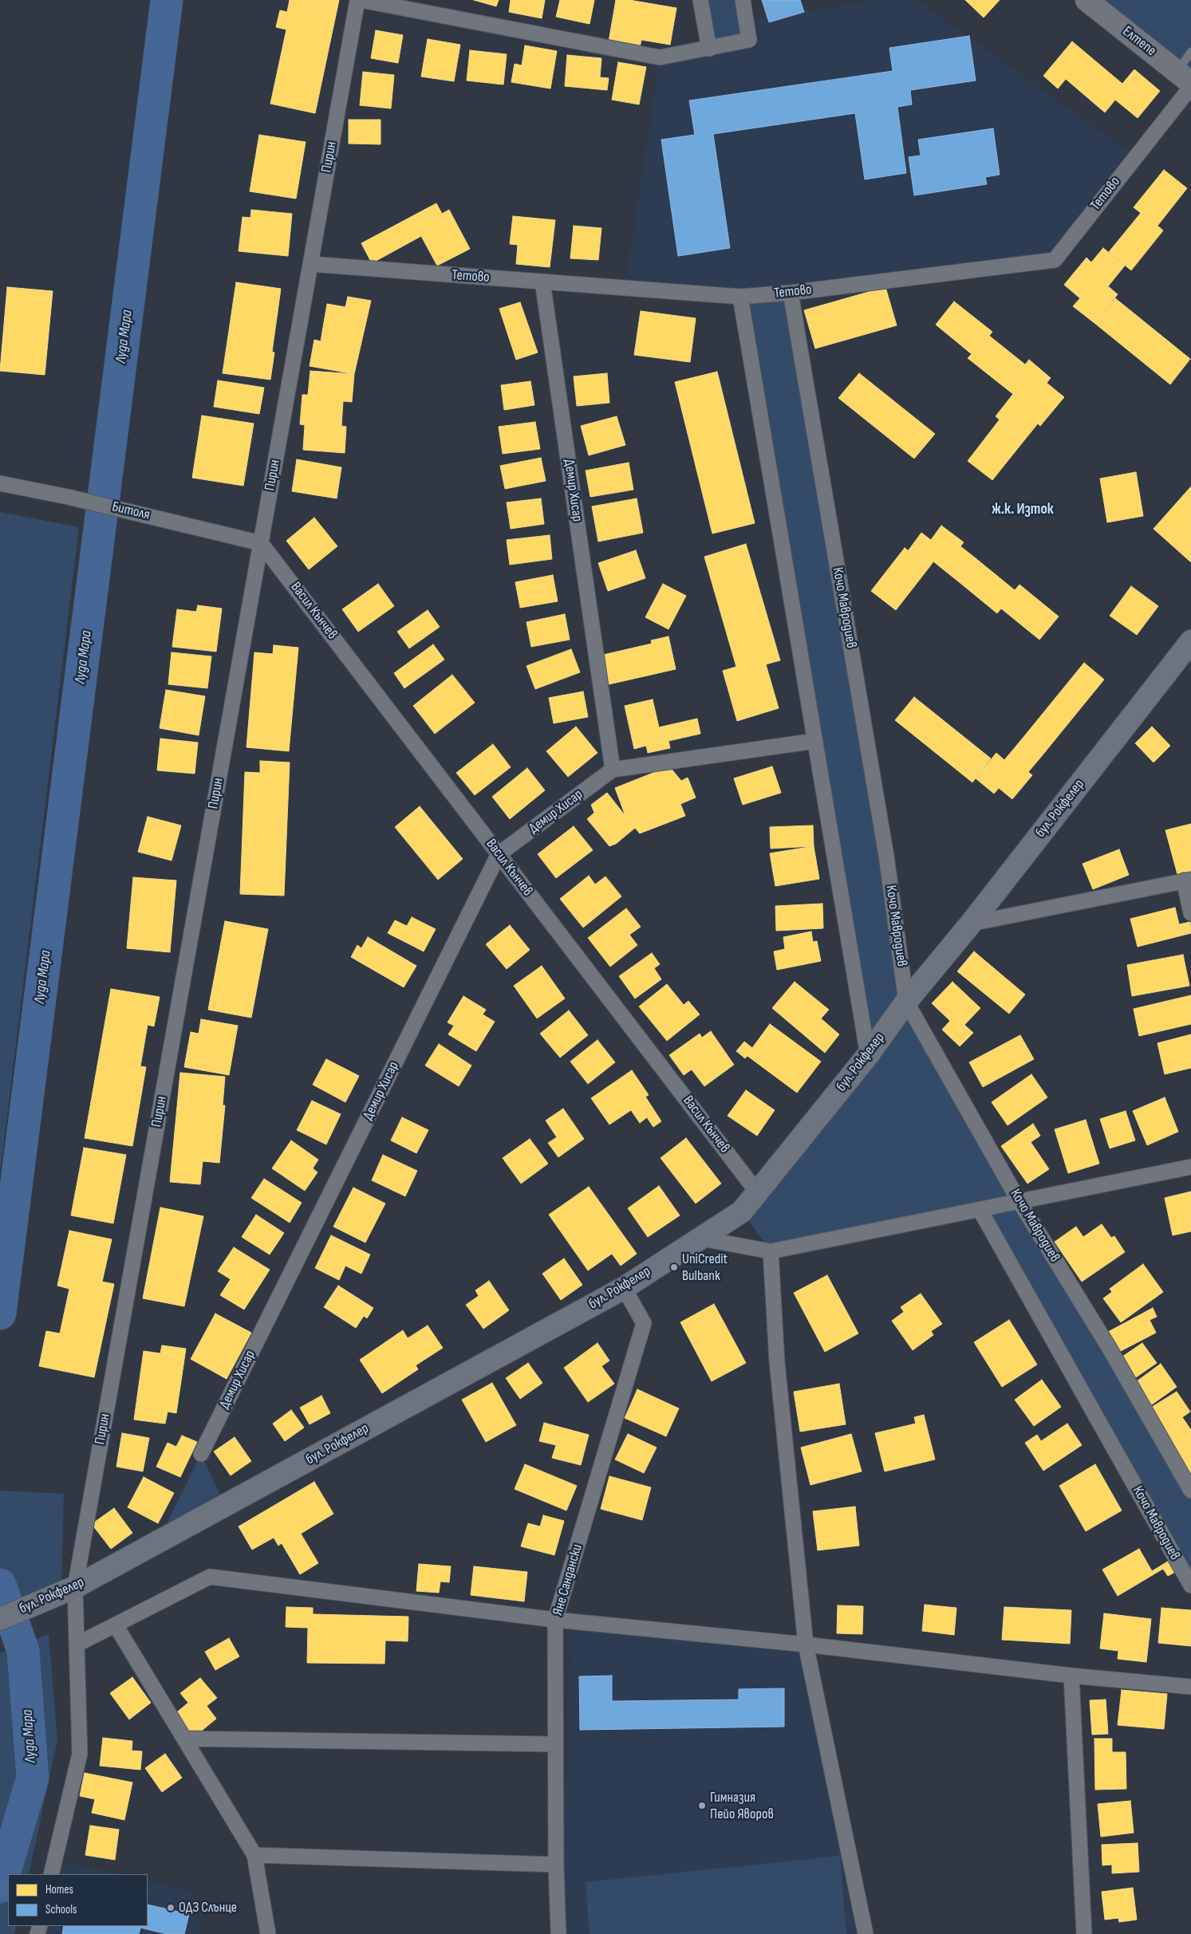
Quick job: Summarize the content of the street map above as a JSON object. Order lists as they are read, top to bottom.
{
  "streets": {
    "main road": ["Елтепе", "бул. Рокфелер"],
    "street": [
      "Пирин",
      "Тетово",
      "Демир Хисар",
      "Битоля",
      "Кочо Мавродиев",
      "Васил Кънчев",
      "Яне Сандански"
    ]
  },
  "crossings": [
    ["Елтепе", "Тетово"],
    ["Пирин", "Тетово"],
    ["Пирин", "Битоля"],
    ["Пирин", "Васил Кънчев"],
    ["Пирин", "бул. Рокфелер"],
    ["Тетово", "Демир Хисар"],
    ["Тетово", "Кочо Мавродиев"],
    ["Демир Хисар", "Васил Кънчев"],
    ["Битоля", "Васил Кънчев"],
    ["Кочо Мавродиев", "бул. Рокфелер"],
    ["Васил Кънчев", "бул. Рокфелер"],
    ["бул. Рокфелер", "Яне Сандански"]
  ],
  "districts": ["ж.к. Изток"],
  "water": ["Луда Мара"],
  "places": ["UniCredit Bulbank", "Гимназия Пейо Яворов", "ОДЗ Слънце"],
  "legend": ["Homes", "Schools"]
}
